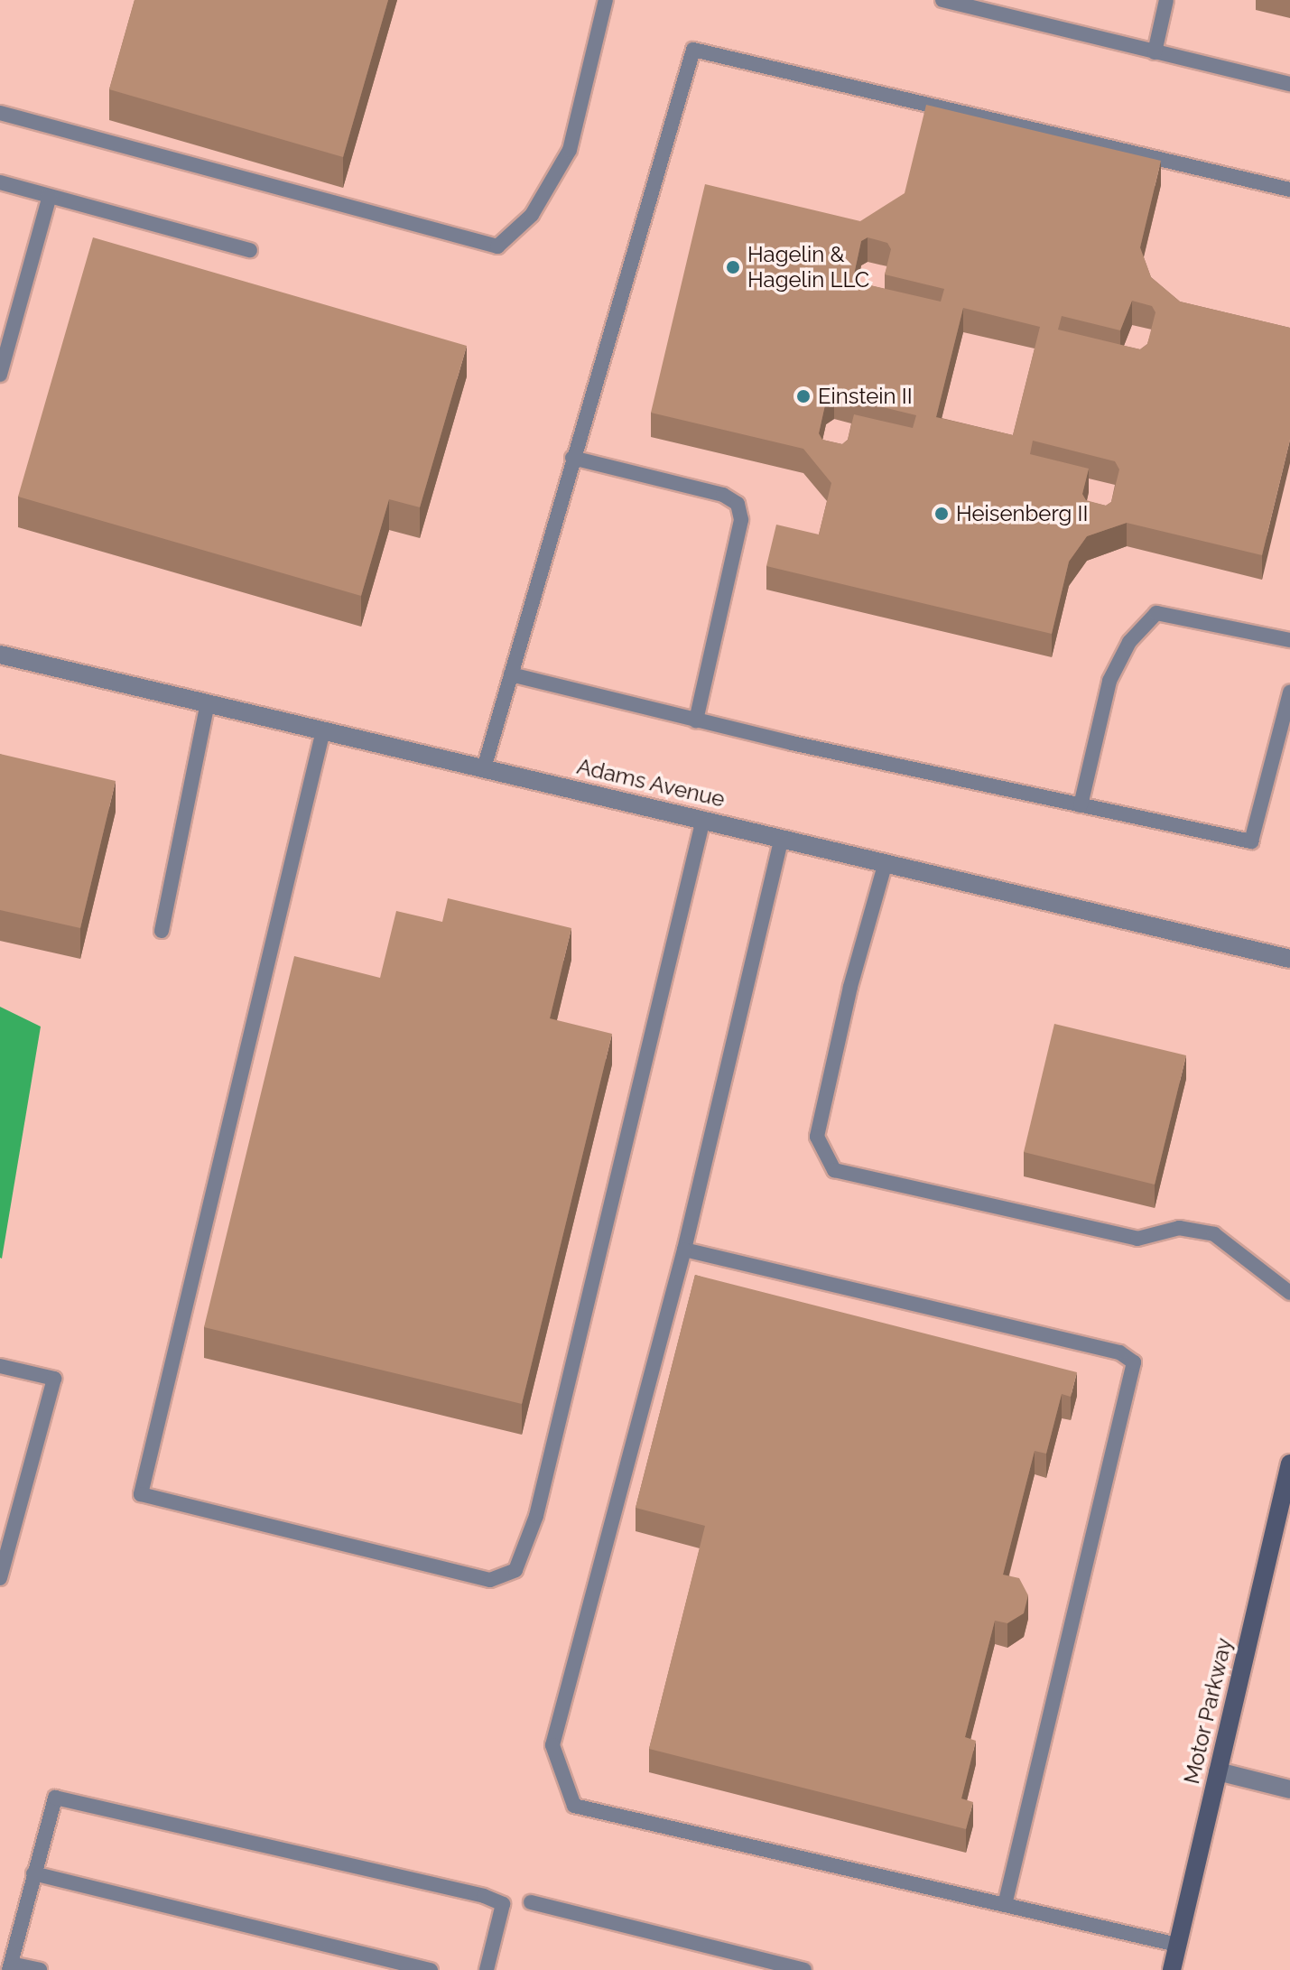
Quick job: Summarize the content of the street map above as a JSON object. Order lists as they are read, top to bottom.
{
  "streets": {
    "main road": ["Motor Parkway"],
    "street": ["Adams Avenue"]
  },
  "places": ["Hagelin & Hagelin LLC", "Einstein II", "Heisenberg II"]
}
